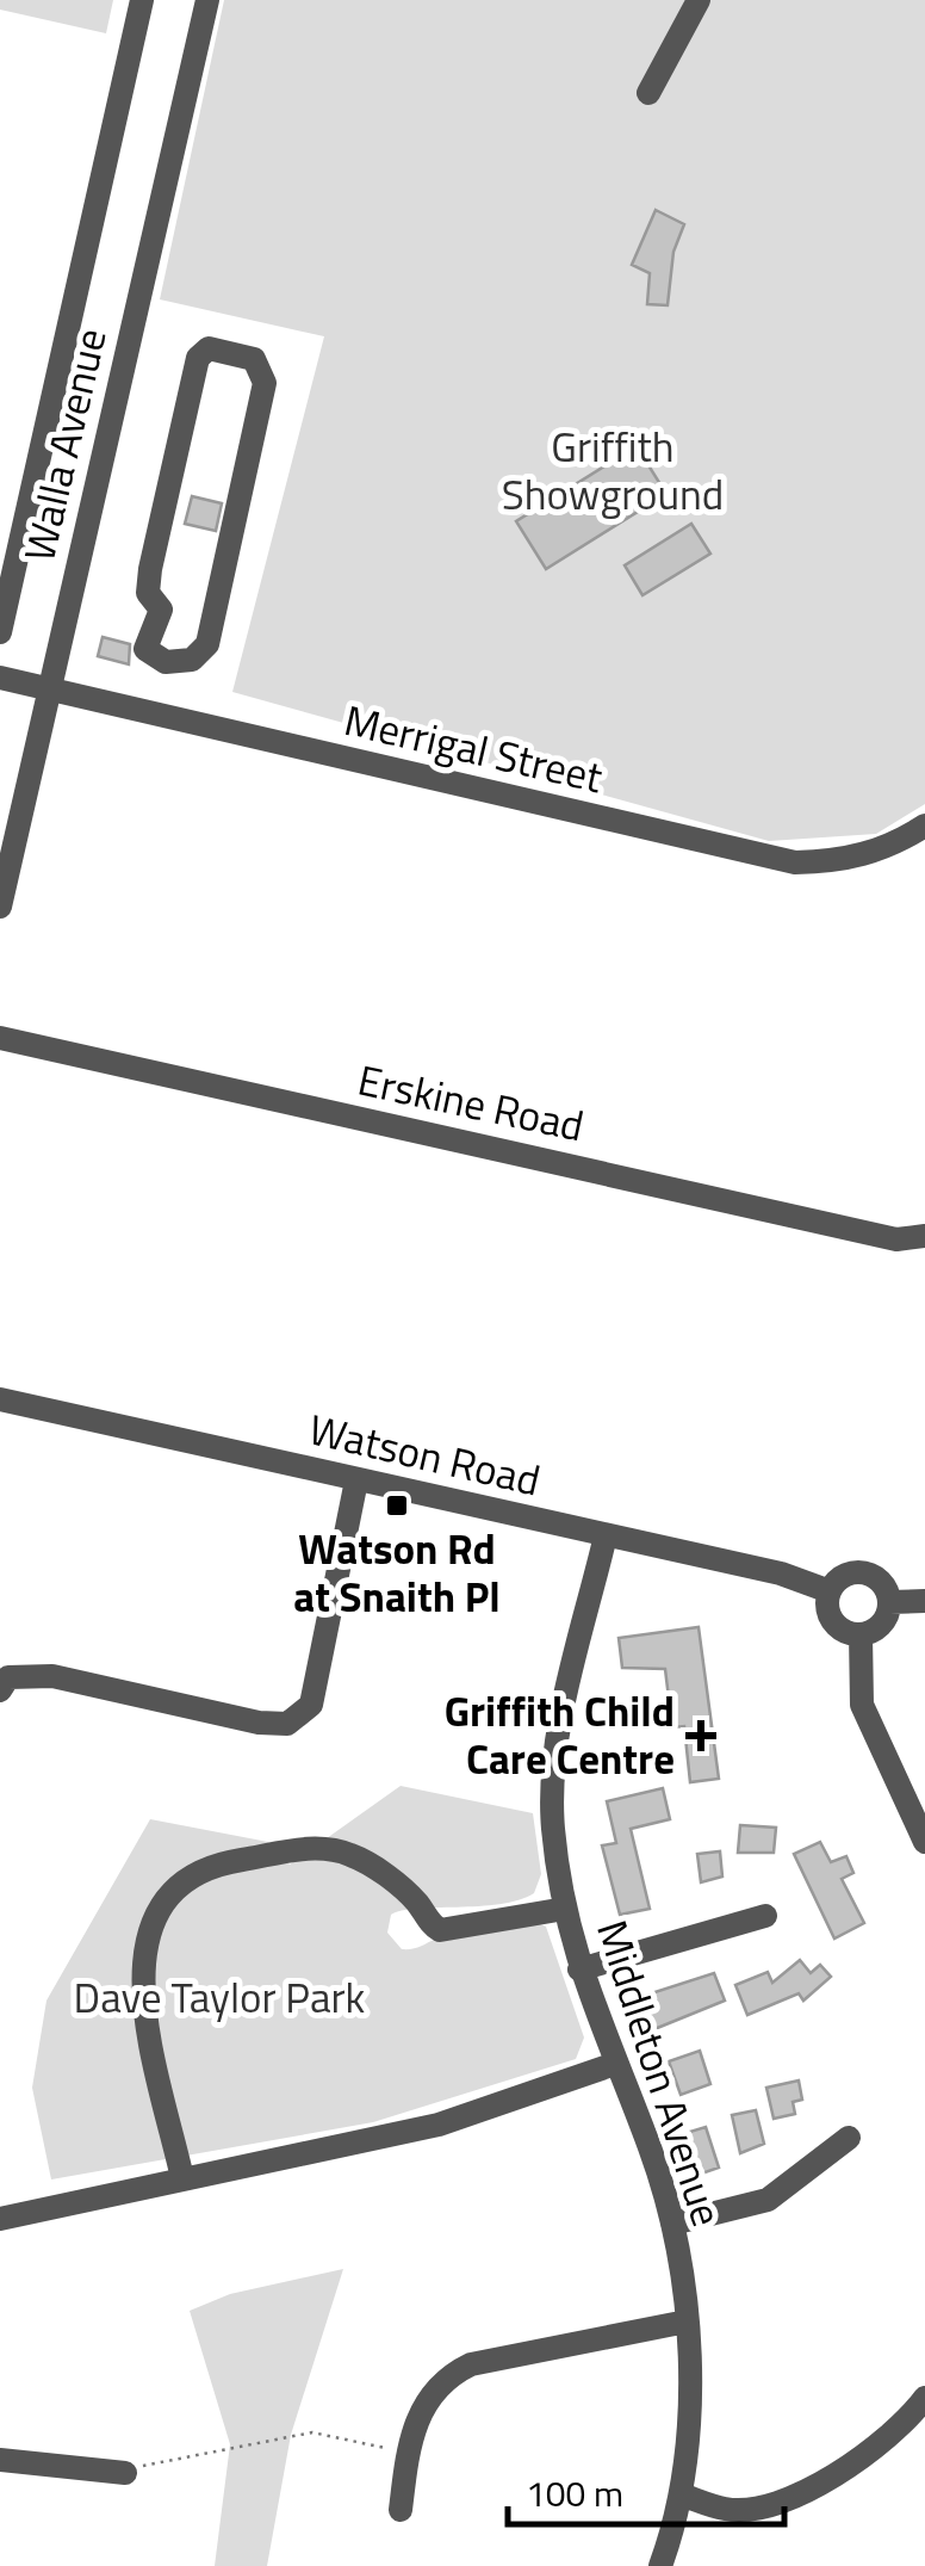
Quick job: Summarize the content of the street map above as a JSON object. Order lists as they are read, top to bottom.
{
  "streets": {
    "street": [
      "Walla Avenue",
      "Merrigal Street",
      "Erskine Road",
      "Watson Road",
      "Middleton Avenue"
    ]
  },
  "crossings": [
    ["Walla Avenue", "Merrigal Street"],
    ["Watson Road", "Middleton Avenue"]
  ],
  "parks": ["Griffith Showground", "Dave Taylor Park"],
  "places": {
    "transit": ["Watson Rd at Snaith Pl"],
    "health": ["Griffith Child Care Centre"]
  },
  "scale_bar": "100 m"
}
